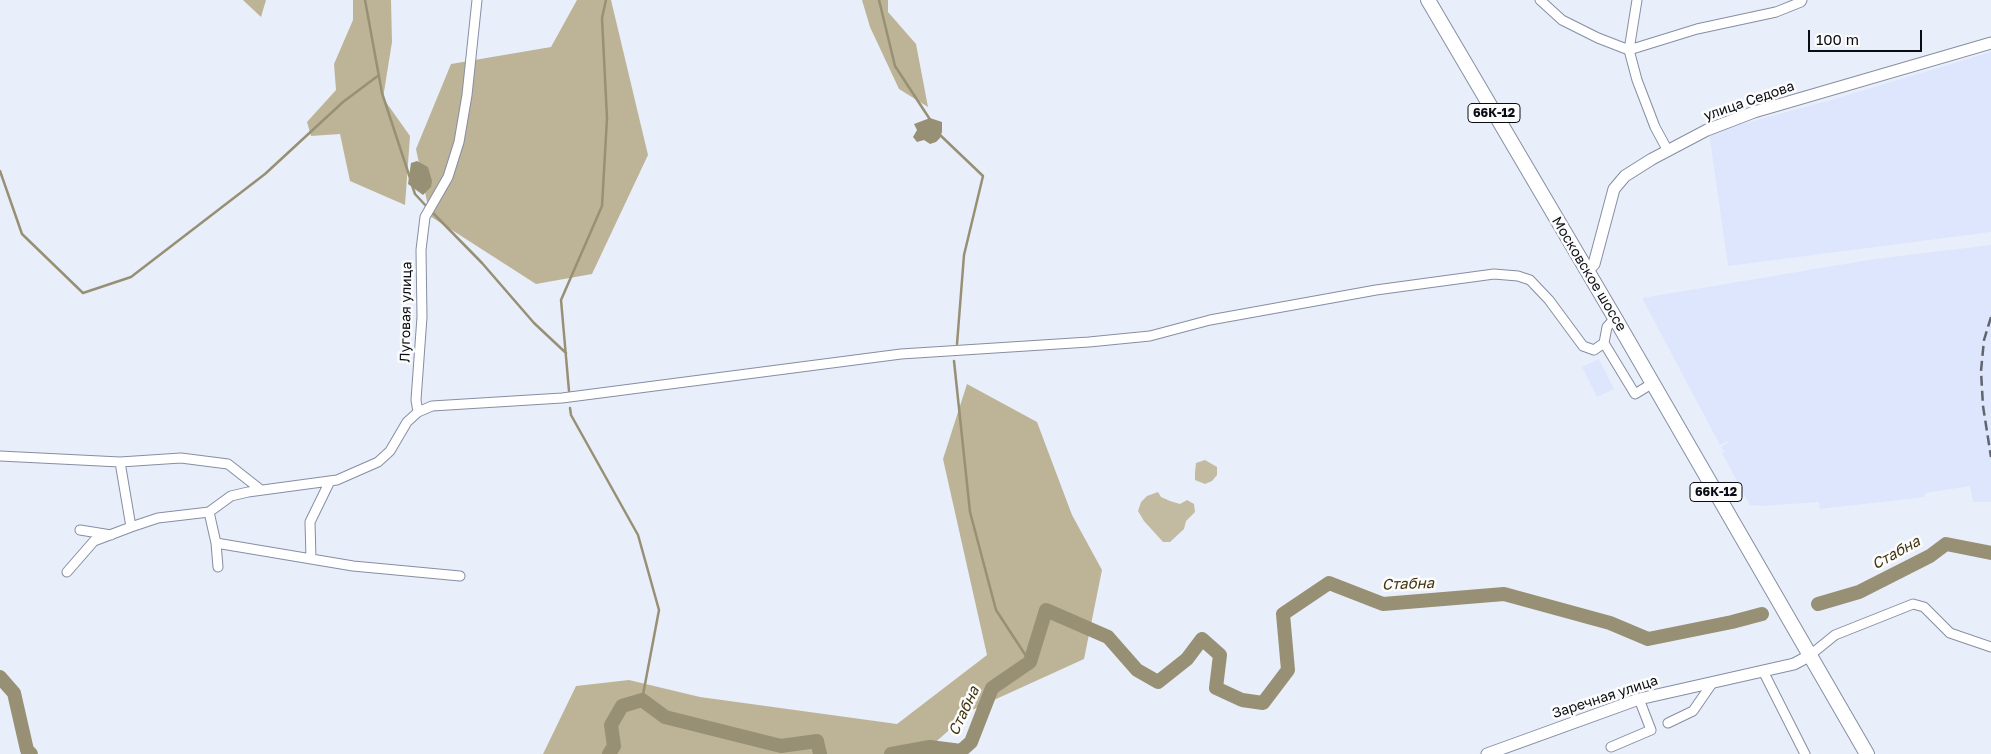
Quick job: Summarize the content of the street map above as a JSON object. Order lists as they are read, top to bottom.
{
  "streets": {
    "main road": ["66К-12", "Московское шоссе"],
    "street": ["улица Седова", "Луговая улица", "Заречная улица"]
  },
  "crossings": [
    ["улица Седова", "Московское шоссе"],
    ["66К-12", "Московское шоссе"],
    ["66К-12", "Заречная улица"],
    ["Московское шоссе", "Заречная улица"]
  ],
  "water": ["Стабна"],
  "scale_bar": "100 m"
}
